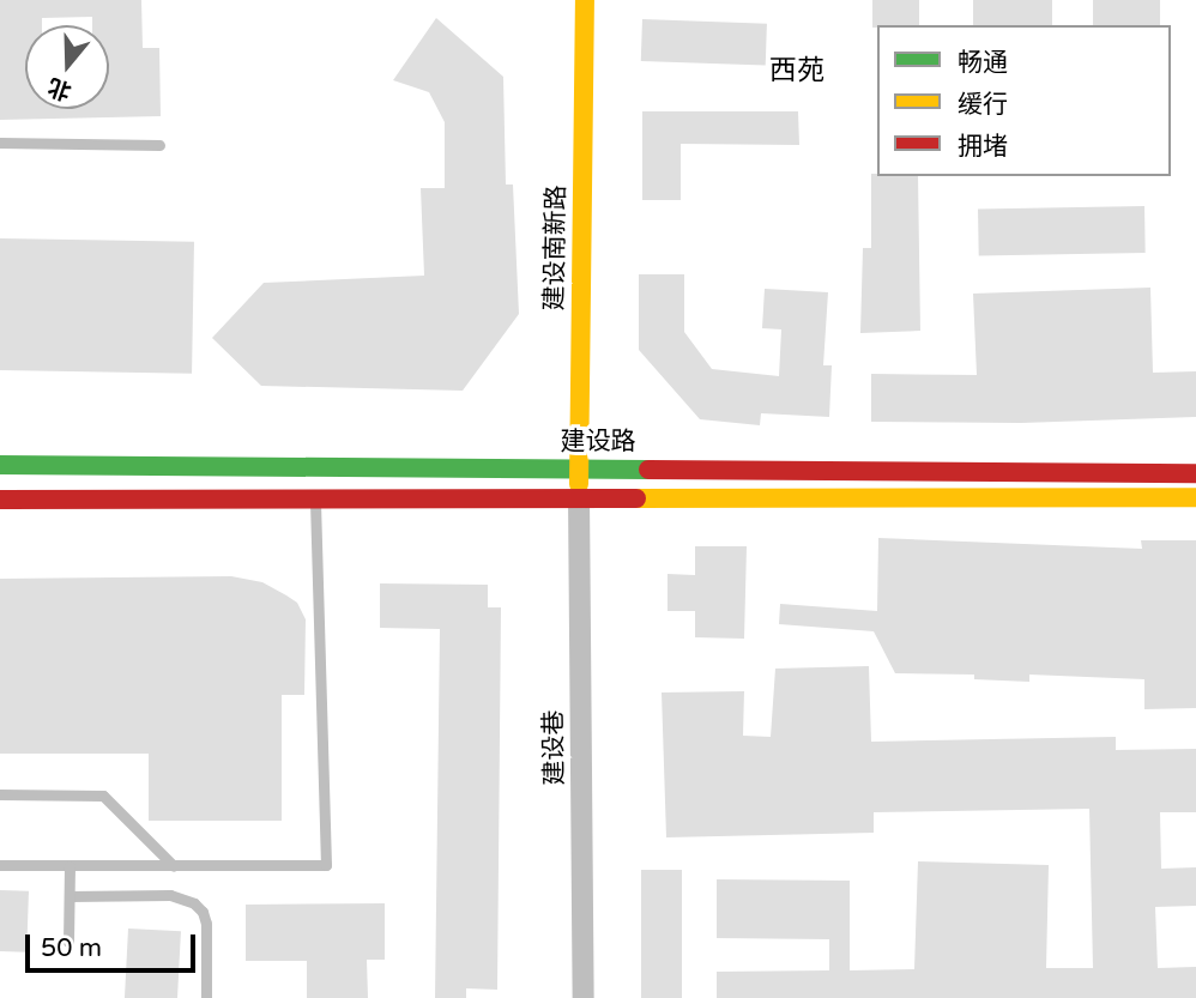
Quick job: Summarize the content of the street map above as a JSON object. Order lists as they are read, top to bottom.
{
  "streets": {
    "street": ["建设南新路", "建设路", "建设巷"]
  },
  "crossings": [
    ["建设南新路", "建设路"],
    ["建设南新路", "建设巷"]
  ],
  "districts": ["西苑"],
  "legend": ["畅通", "缓行", "拥堵"],
  "scale_bar": "50 m",
  "north": "bottom"
}
